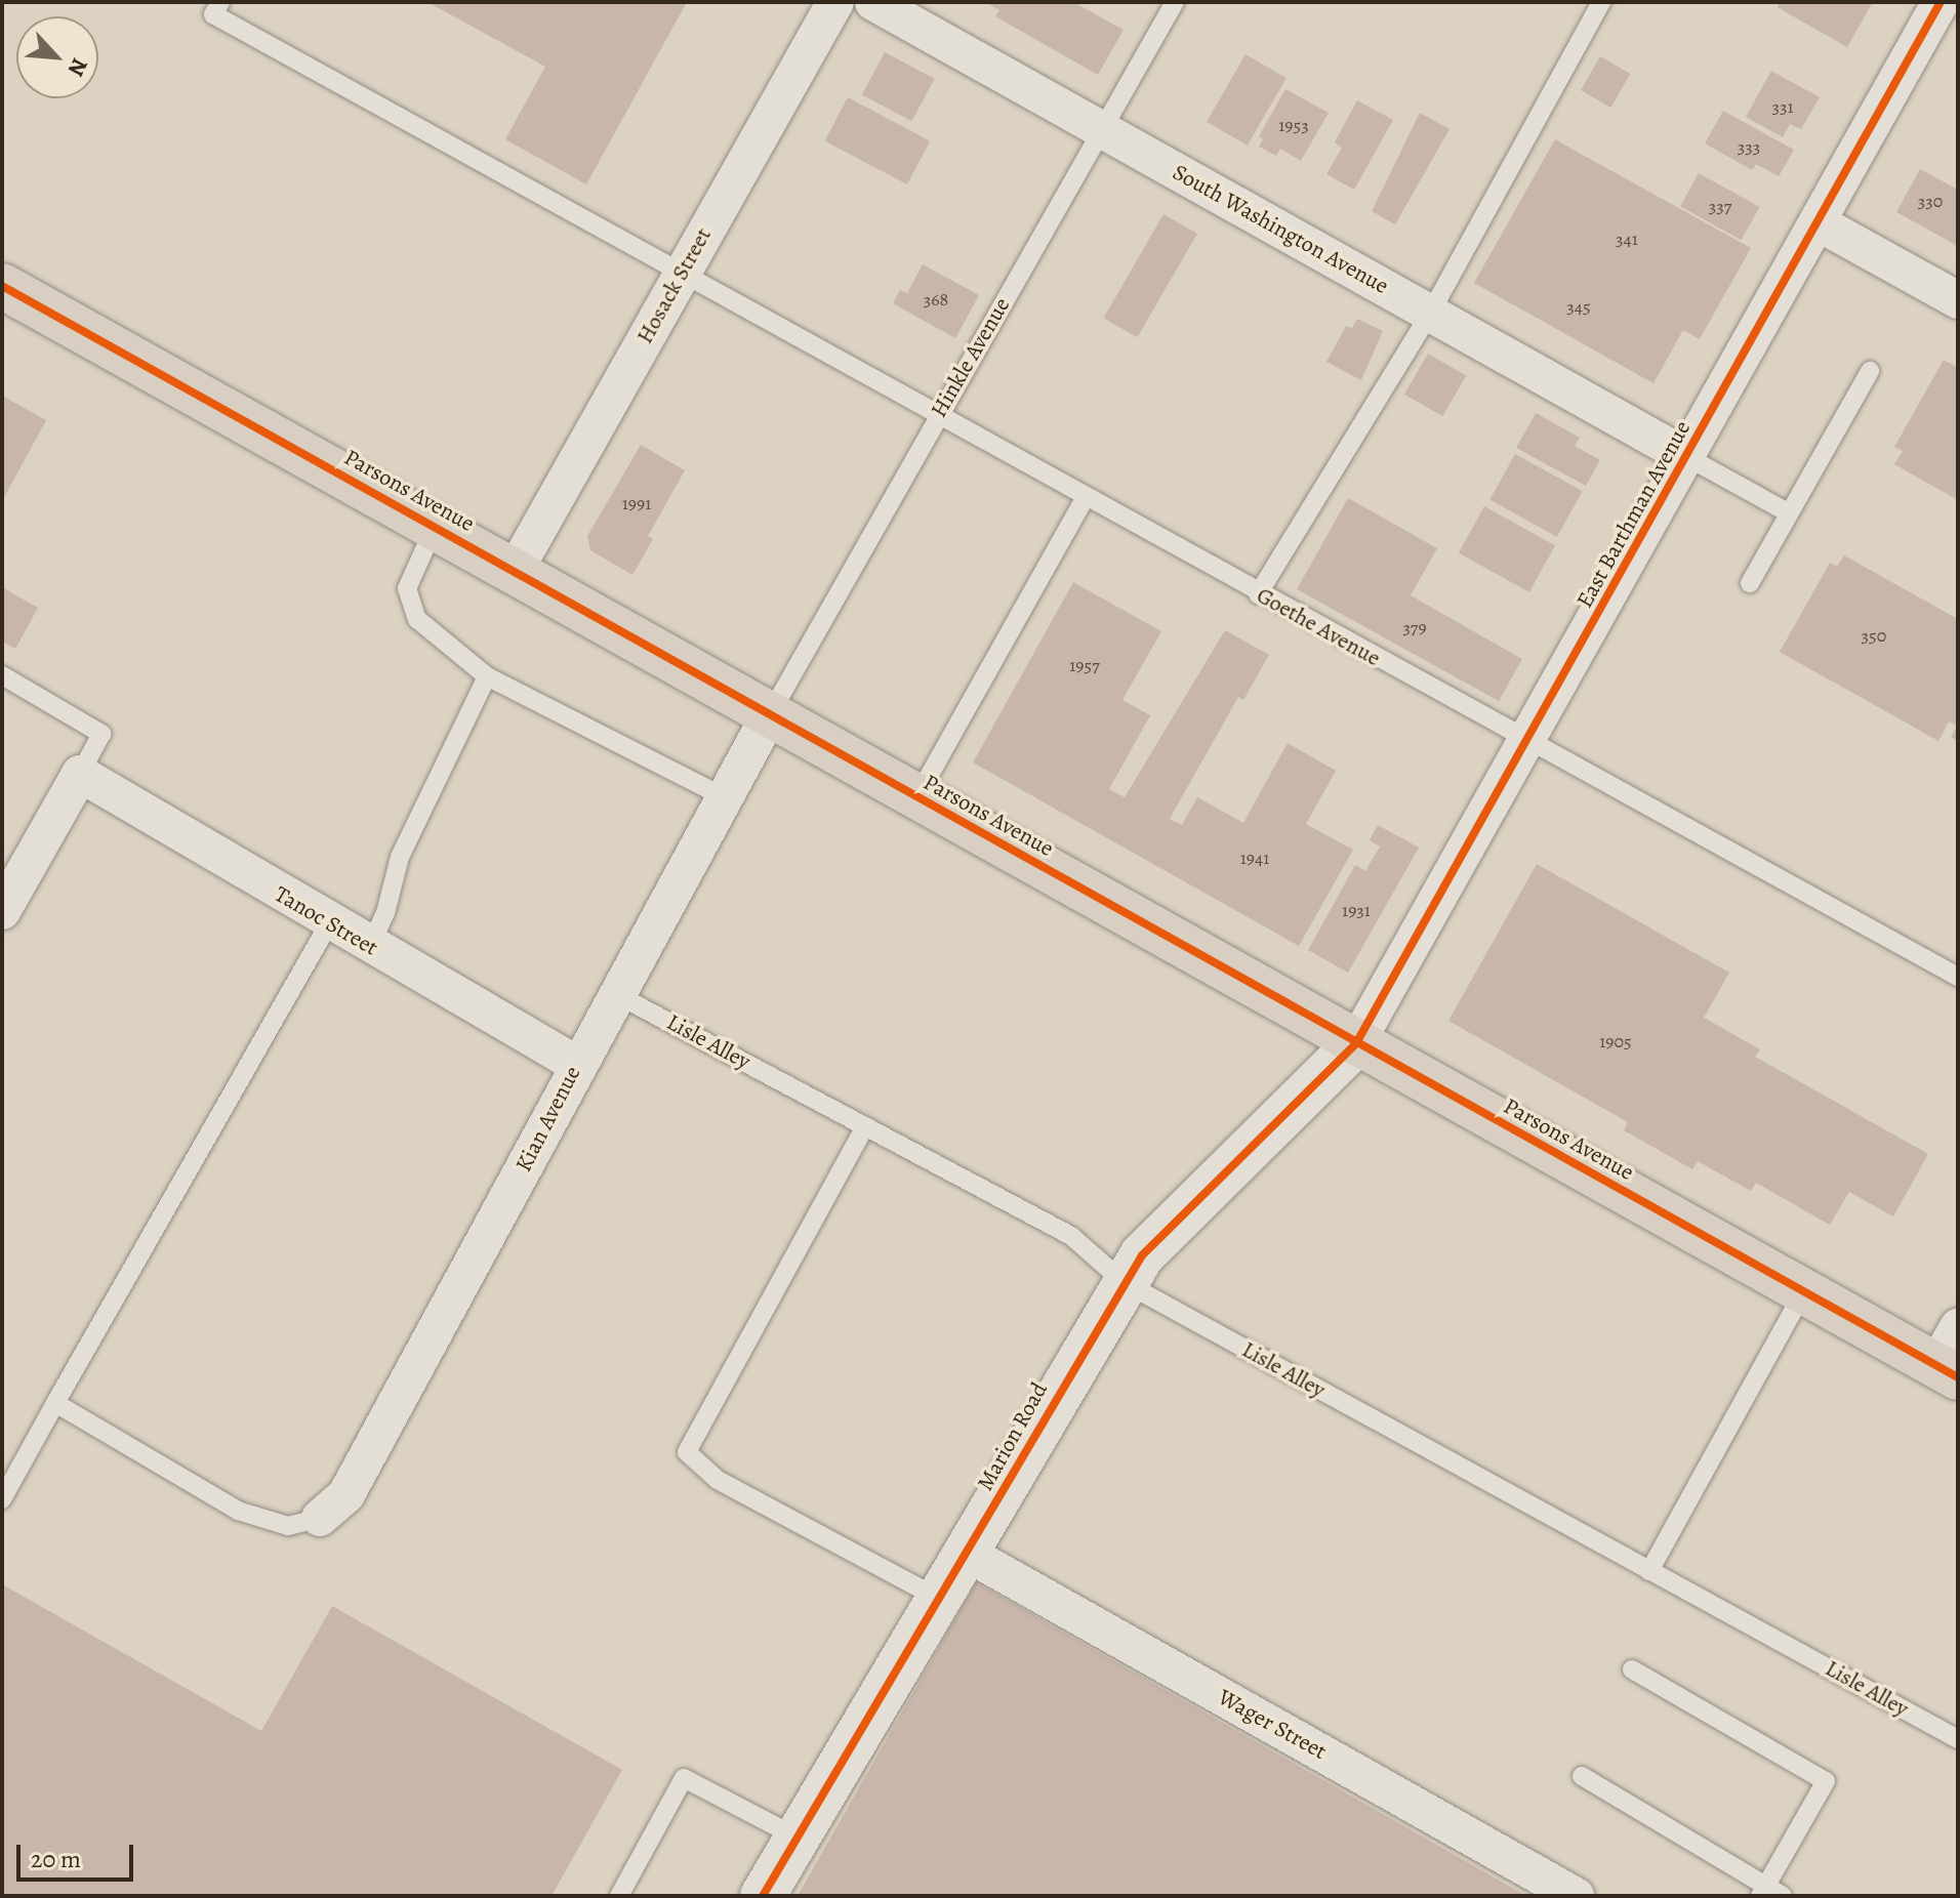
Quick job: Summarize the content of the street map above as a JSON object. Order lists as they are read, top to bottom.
{
  "streets": {
    "main road": ["Parsons Avenue"],
    "street": [
      "South Washington Avenue",
      "Hosack Street",
      "East Barthman Avenue",
      "Tanoc Street",
      "Kian Avenue",
      "Marion Road",
      "Wager Street"
    ],
    "lane": ["Hinkle Avenue", "Goethe Avenue", "Lisle Alley"]
  },
  "crossings": [
    ["South Washington Avenue", "Hinkle Avenue"],
    ["South Washington Avenue", "East Barthman Avenue"],
    ["Hosack Street", "Parsons Avenue"],
    ["Hosack Street", "Goethe Avenue"],
    ["Hinkle Avenue", "Parsons Avenue"],
    ["Hinkle Avenue", "Goethe Avenue"],
    ["Hinkle Avenue", "Kian Avenue"],
    ["Parsons Avenue", "East Barthman Avenue"],
    ["Parsons Avenue", "Kian Avenue"],
    ["Parsons Avenue", "Marion Road"],
    ["East Barthman Avenue", "Goethe Avenue"],
    ["East Barthman Avenue", "Marion Road"],
    ["Tanoc Street", "Kian Avenue"],
    ["Lisle Alley", "Kian Avenue"],
    ["Lisle Alley", "Marion Road"],
    ["Marion Road", "Wager Street"]
  ],
  "house_numbers": [
    "331",
    "1953",
    "333",
    "330",
    "337",
    "341",
    "368",
    "345",
    "1991",
    "379",
    "350",
    "1957",
    "1941",
    "1931",
    "1905"
  ],
  "scale_bar": "20 m",
  "north": "bottom right"
}
